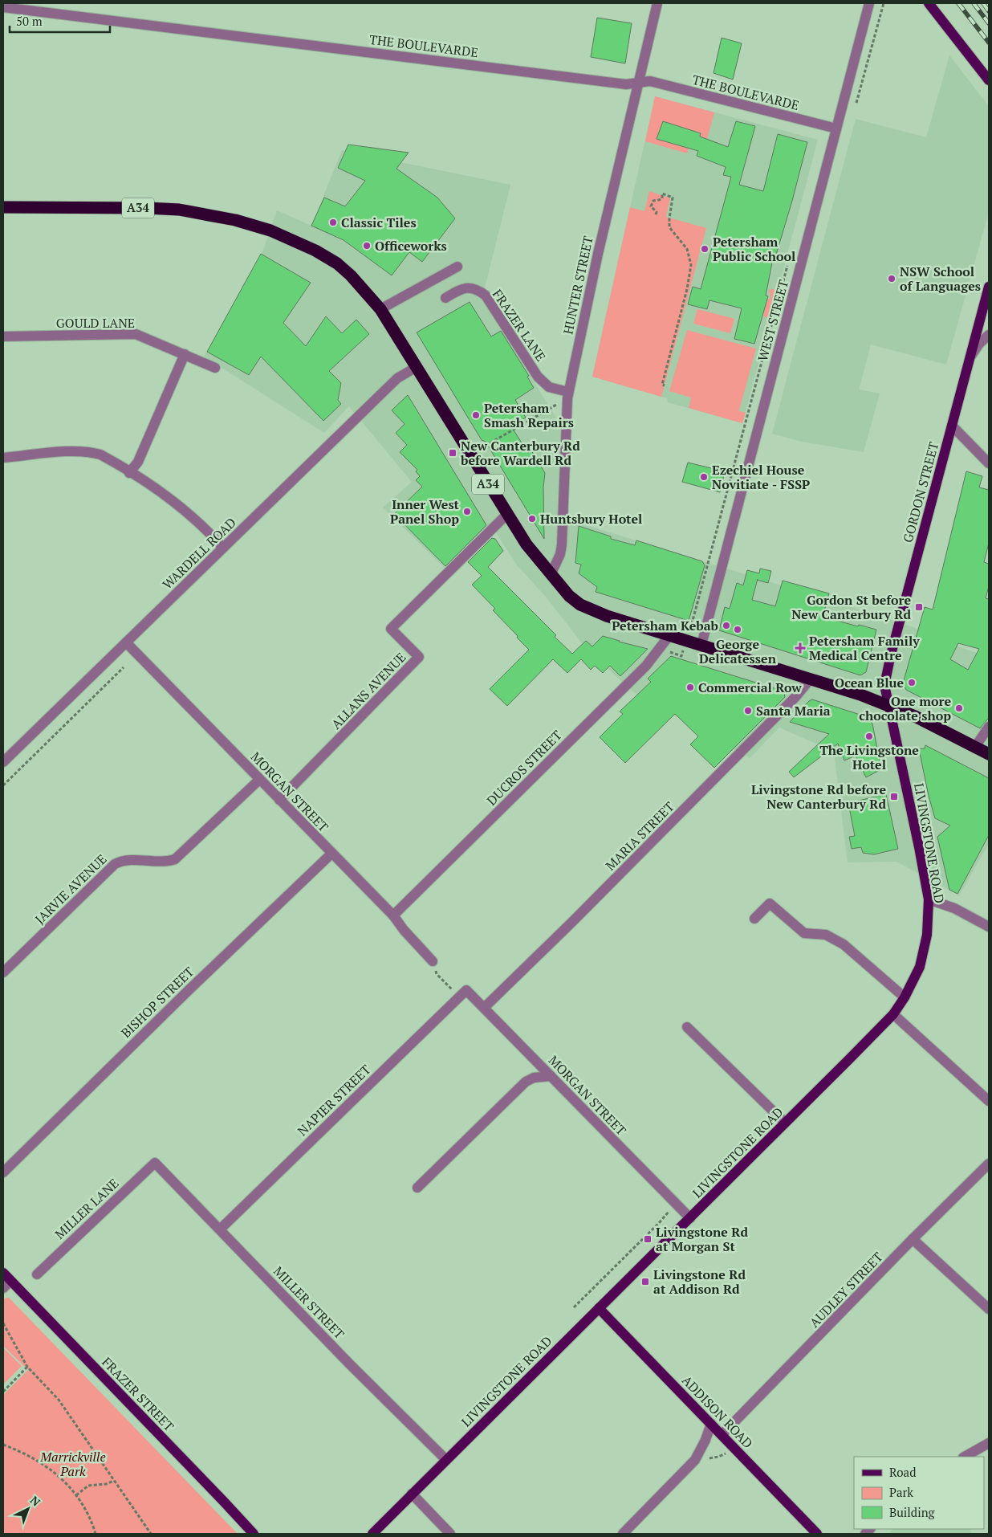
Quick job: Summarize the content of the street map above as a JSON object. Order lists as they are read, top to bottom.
{
  "streets": {
    "highway": ["A34"],
    "main road": [
      "GORDON STREET",
      "LIVINGSTONE ROAD",
      "FRAZER STREET",
      "ADDISON ROAD"
    ],
    "street": [
      "THE BOULEVARDE",
      "HUNTER STREET",
      "WEST STREET",
      "GOULD LANE",
      "FRAZER LANE",
      "WARDELL ROAD",
      "ALLANS AVENUE",
      "DUCROS STREET",
      "MORGAN STREET",
      "MARIA STREET",
      "JARVIE AVENUE",
      "BISHOP STREET",
      "NAPIER STREET",
      "MILLER LANE",
      "AUDLEY STREET",
      "MILLER STREET"
    ]
  },
  "crossings": [
    ["THE BOULEVARDE", "HUNTER STREET"],
    ["THE BOULEVARDE", "WEST STREET"],
    ["A34", "HUNTER STREET"],
    ["A34", "WEST STREET"],
    ["A34", "GORDON STREET"],
    ["A34", "WARDELL ROAD"],
    ["A34", "ALLANS AVENUE"],
    ["A34", "DUCROS STREET"],
    ["A34", "MARIA STREET"],
    ["A34", "LIVINGSTONE ROAD"],
    ["HUNTER STREET", "FRAZER LANE"],
    ["GORDON STREET", "LIVINGSTONE ROAD"],
    ["WARDELL ROAD", "MORGAN STREET"],
    ["ALLANS AVENUE", "MORGAN STREET"],
    ["DUCROS STREET", "MORGAN STREET"],
    ["MORGAN STREET", "MARIA STREET"],
    ["MORGAN STREET", "LIVINGSTONE ROAD"],
    ["MORGAN STREET", "JARVIE AVENUE"],
    ["MORGAN STREET", "BISHOP STREET"],
    ["MORGAN STREET", "NAPIER STREET"],
    ["LIVINGSTONE ROAD", "MILLER STREET"],
    ["LIVINGSTONE ROAD", "ADDISON ROAD"],
    ["NAPIER STREET", "MILLER STREET"],
    ["MILLER LANE", "MILLER STREET"],
    ["AUDLEY STREET", "ADDISON ROAD"]
  ],
  "parks": ["Marrickville Park"],
  "places": {
    "other": [
      "Classic Tiles",
      "Officeworks",
      "Petersham Public School",
      "NSW School of Languages",
      "Petersham Smash Repairs",
      "Ezechiel House Novitiate - FSSP",
      "Inner West Panel Shop",
      "Huntsbury Hotel",
      "Petersham Kebab",
      "George Delicatessen",
      "Ocean Blue",
      "Commercial Row",
      "One more chocolate shop",
      "Santa Maria",
      "The Livingstone Hotel"
    ],
    "transit": [
      "New Canterbury Rd before Wardell Rd",
      "Gordon St before New Canterbury Rd",
      "Livingstone Rd before New Canterbury Rd",
      "Livingstone Rd at Morgan St",
      "Livingstone Rd at Addison Rd"
    ],
    "health": ["Petersham Family Medical Centre"]
  },
  "legend": ["Road", "Park", "Building"],
  "scale_bar": "50 m",
  "north": "top right"
}
